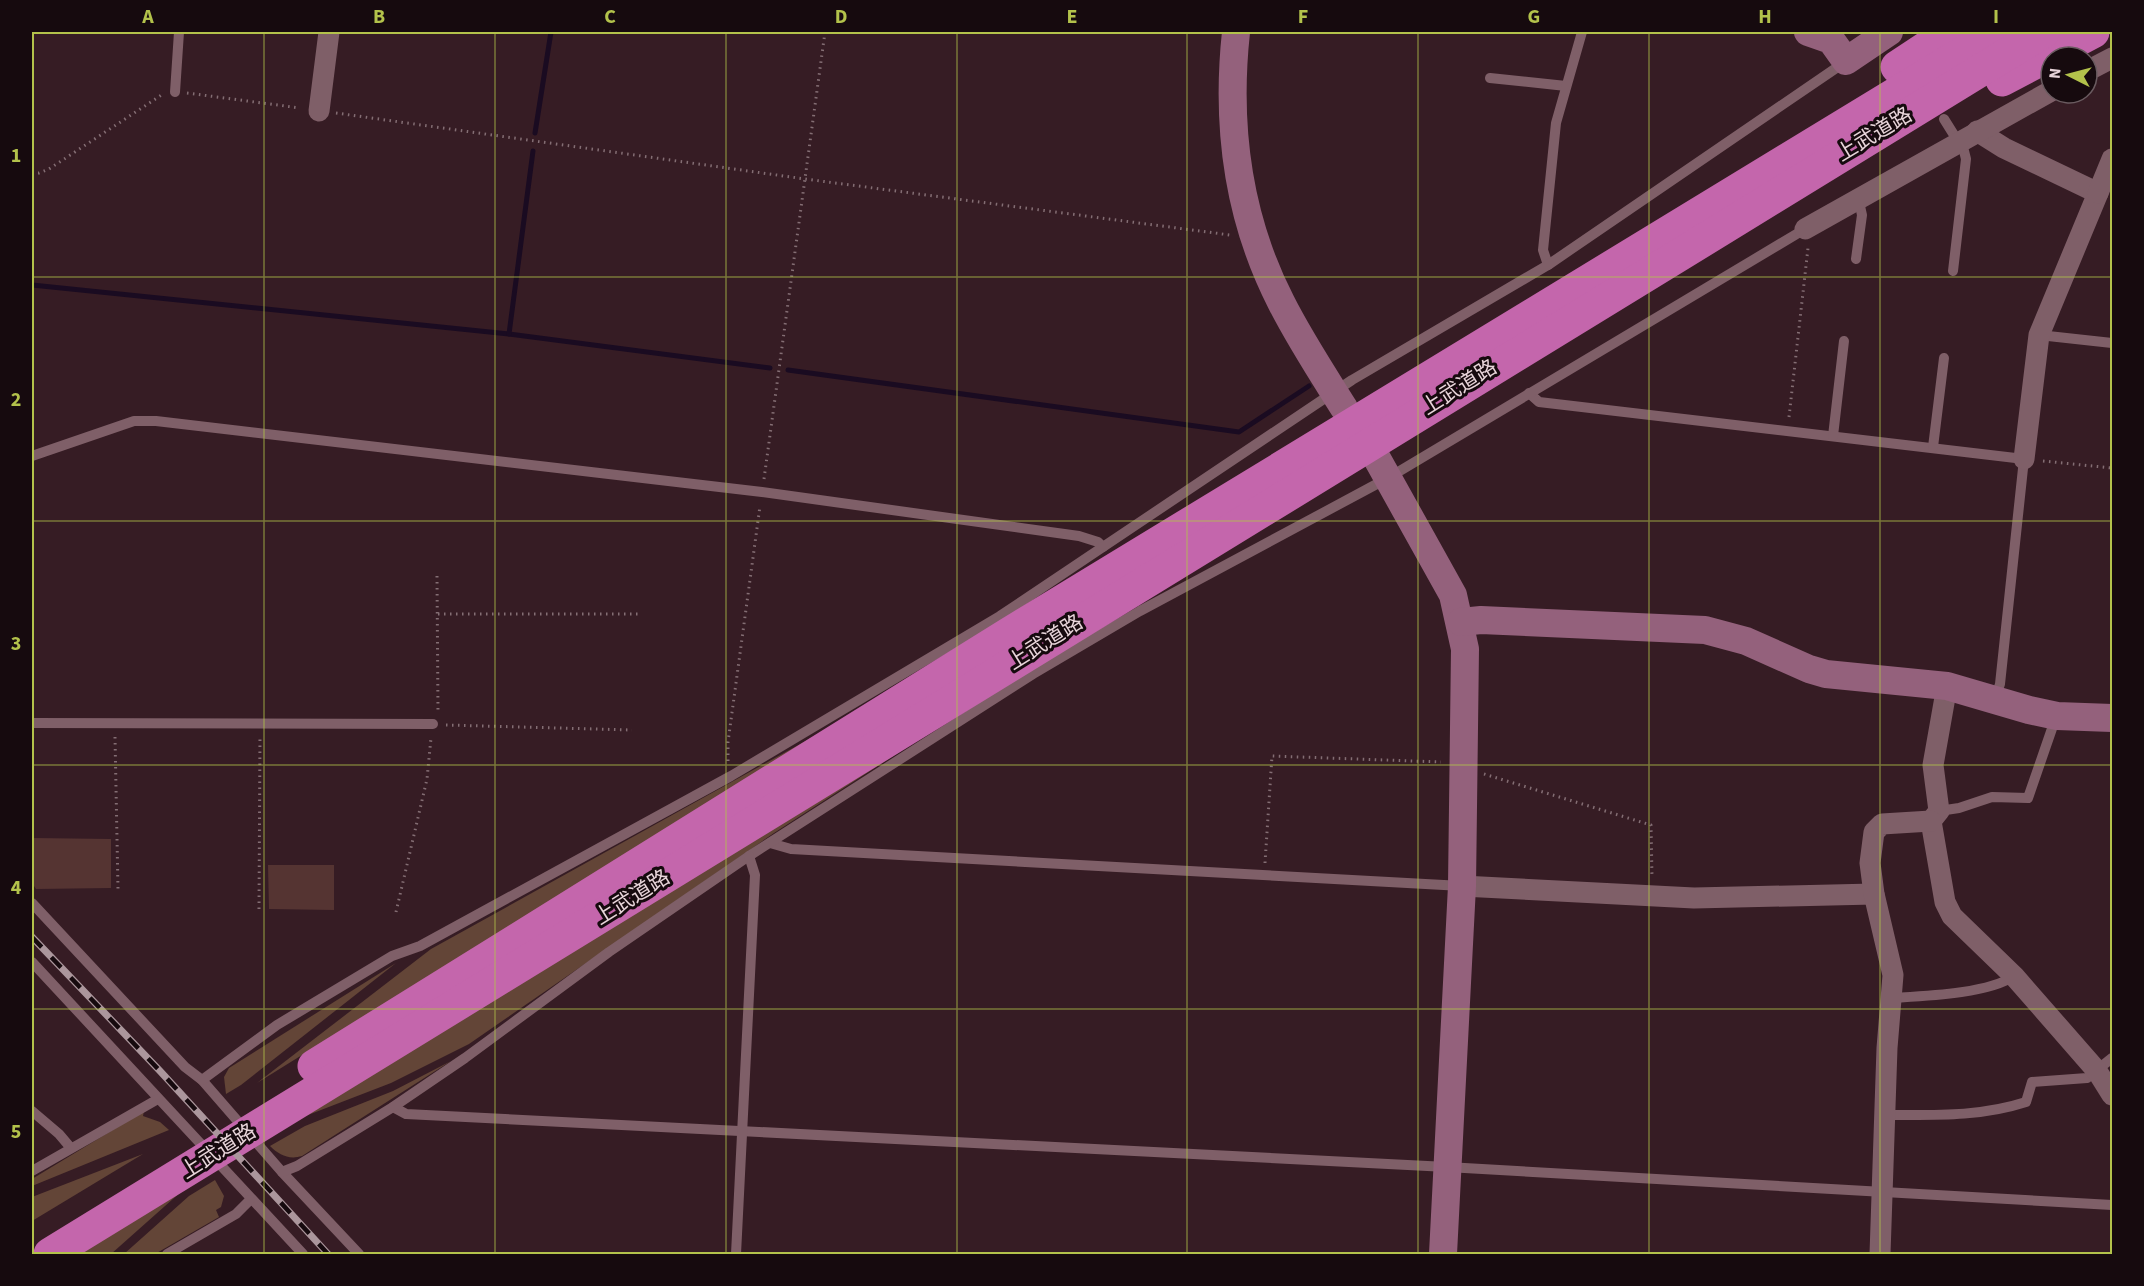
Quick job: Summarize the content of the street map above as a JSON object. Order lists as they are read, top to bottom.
{
  "streets": {
    "highway": ["上武道路"]
  },
  "north": "left",
  "grid": {
    "columns": [
      "A",
      "B",
      "C",
      "D",
      "E",
      "F",
      "G",
      "H",
      "I"
    ],
    "rows": [
      "1",
      "2",
      "3",
      "4",
      "5"
    ]
  }
}
